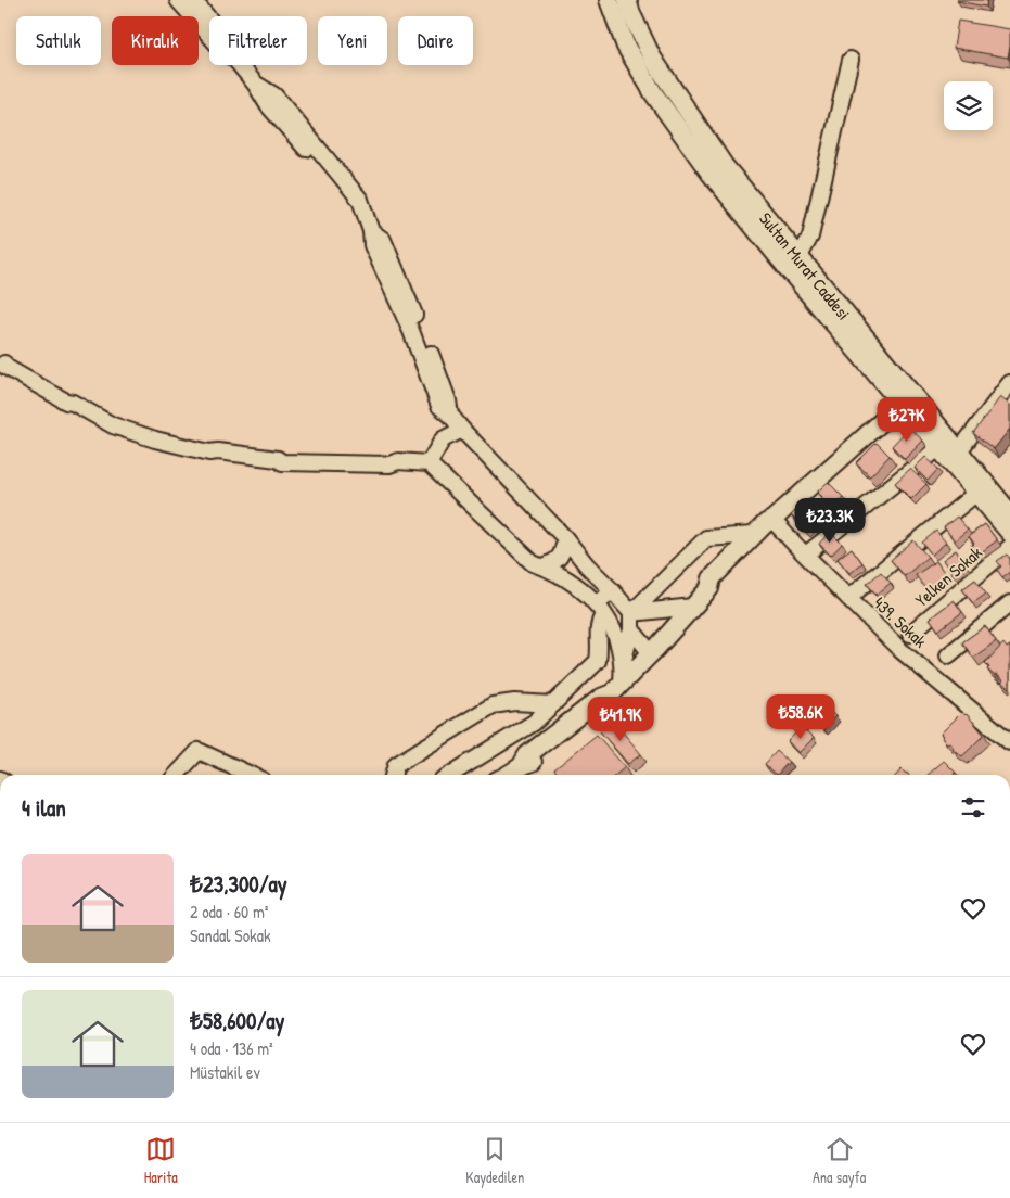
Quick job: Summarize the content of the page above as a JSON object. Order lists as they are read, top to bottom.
{
  "streets": {
    "main road": ["Sultan Murat Caddesi"],
    "street": ["Yelken Sokak", "439. Sokak"]
  },
  "page": {
    "chip": [
      "Satılık",
      "Kiralık",
      "Filtreler",
      "Yeni",
      "Daire"
    ],
    "price": [
      "₺27K",
      "₺23.3K",
      "₺58.6K",
      "₺41.9K"
    ],
    "heading": "4 ilan",
    "list": [
      {
        "name": "₺23,300/ay",
        "note": "2 oda · 60 m² · Sandal Sokak"
      },
      {
        "name": "₺58,600/ay",
        "note": "4 oda · 136 m² · Müstakil ev"
      }
    ],
    "tabs": ["Harita", "Kaydedilen", "Ana sayfa"]
  }
}
